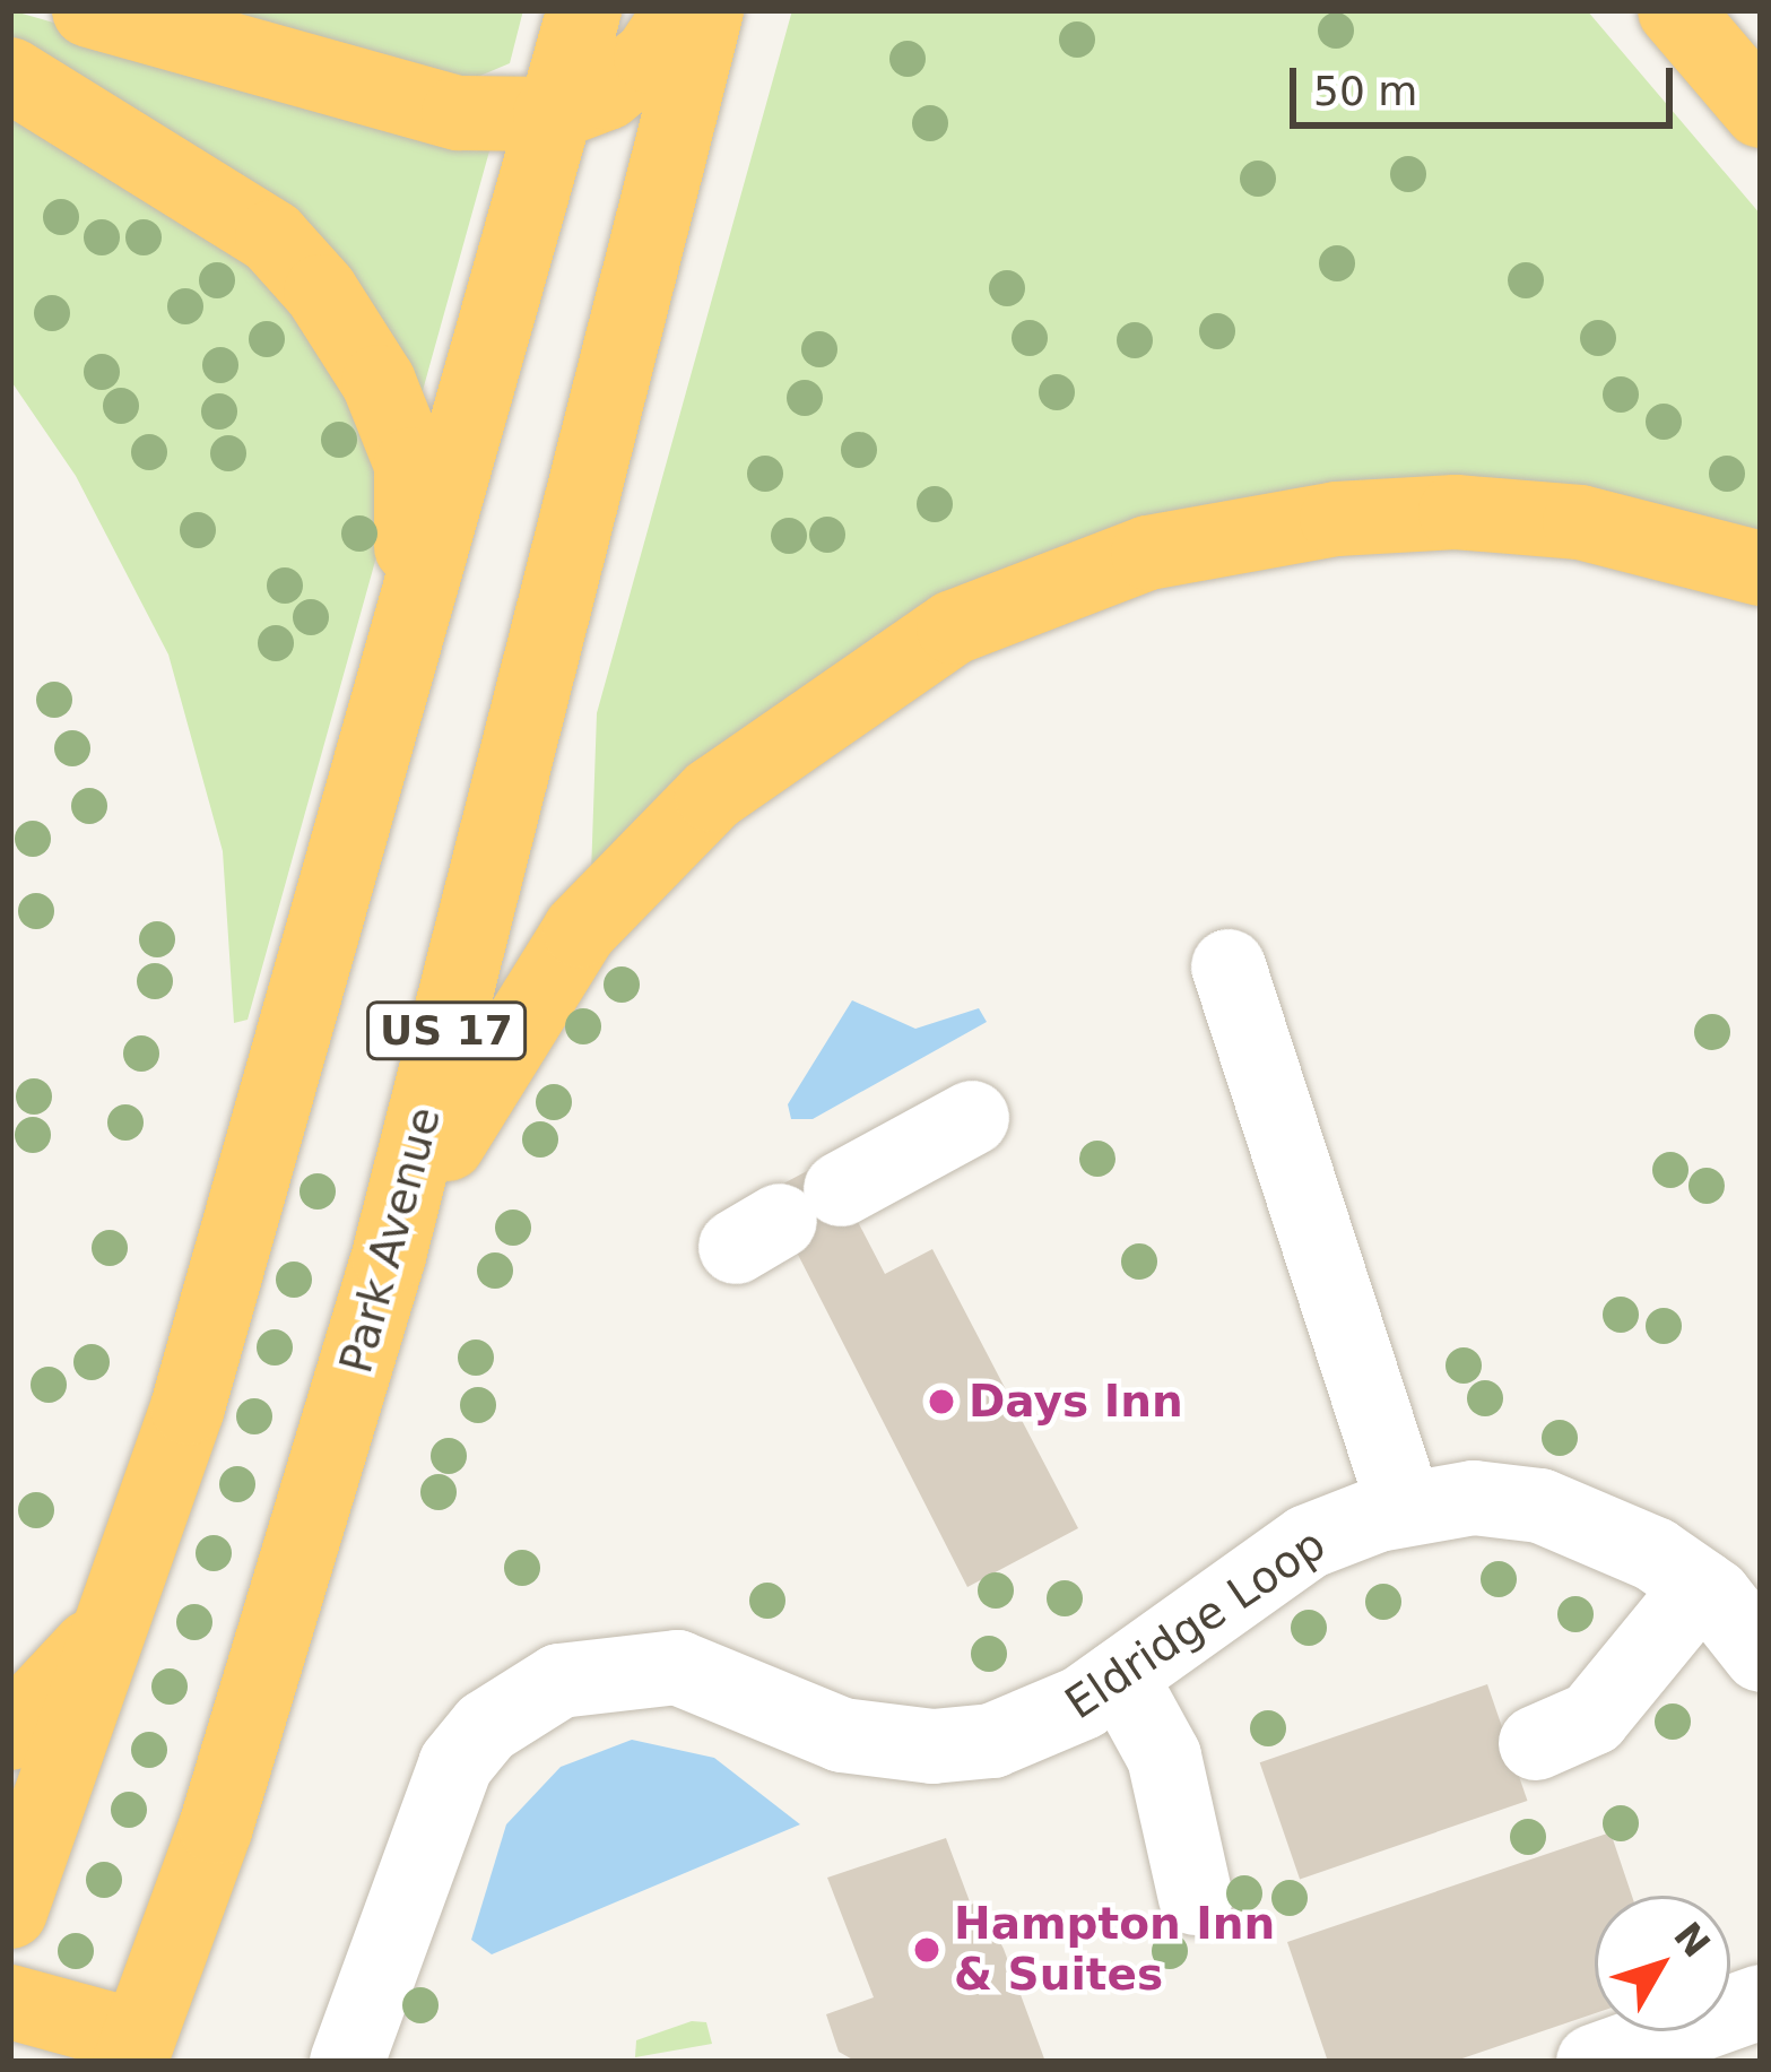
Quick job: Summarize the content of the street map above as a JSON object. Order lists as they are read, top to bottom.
{
  "streets": {
    "highway": ["US 17", "Park Avenue"],
    "street": ["Eldridge Loop"]
  },
  "places": ["Days Inn", "Hampton Inn & Suites"],
  "scale_bar": "50 m",
  "north": "top right"
}
